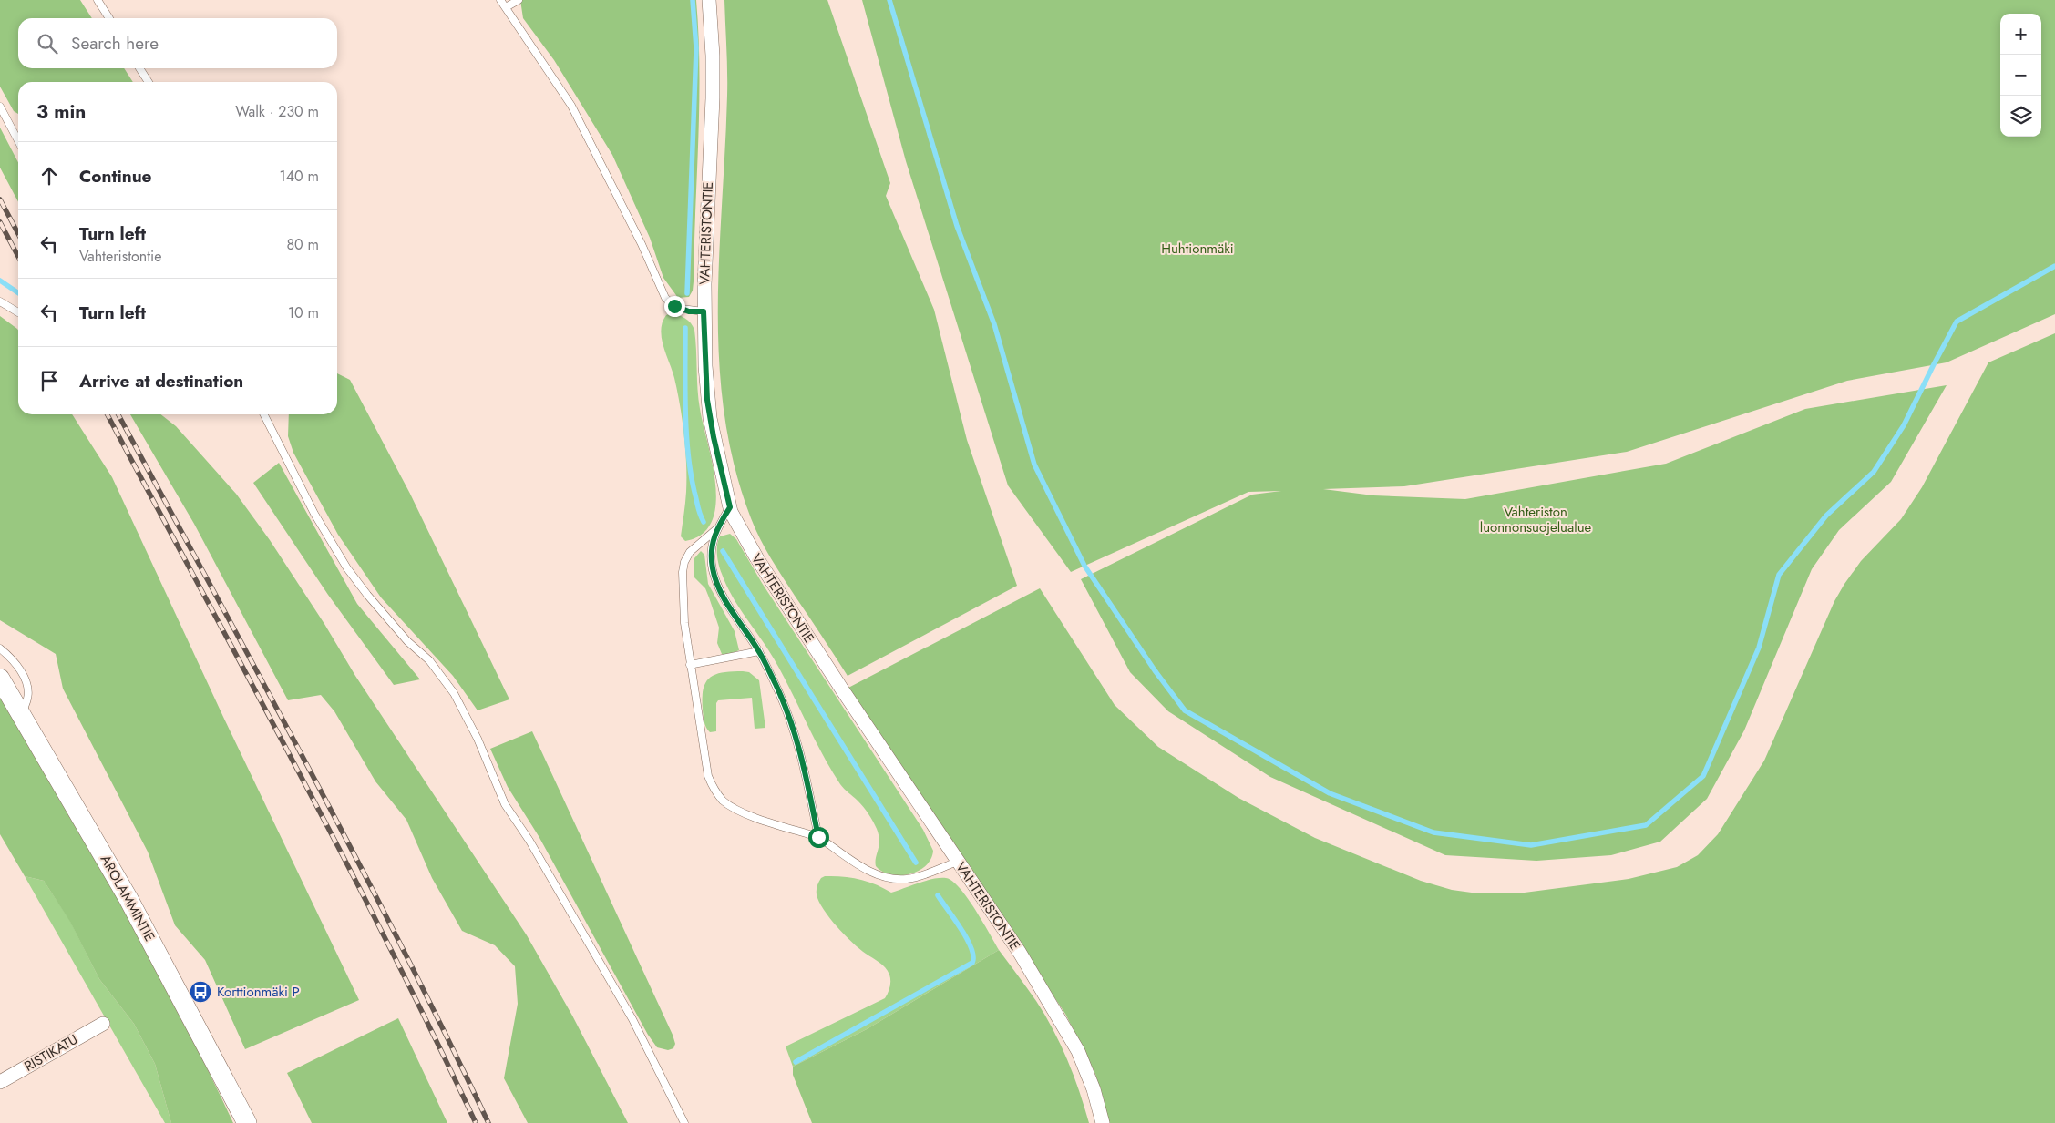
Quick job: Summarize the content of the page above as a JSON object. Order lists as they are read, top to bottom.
{
  "streets": {
    "street": ["VAHTERISTONTIE", "AROLAMMINTIE", "RISTIKATU"]
  },
  "parks": ["Huhtionmäki", "Vahteriston luonnonsuojelualue"],
  "places": {
    "bus stop": ["Korttionmäki P"]
  },
  "page": {
    "map_buttons": ["+", "−"],
    "search": "Search here",
    "heading": ["3 min", "Walk · 230 m"],
    "list": [
      ["Continue", "140 m"],
      ["Turn left", "Vahteristontie", "80 m"],
      ["Turn left", "10 m"],
      "Arrive at destination"
    ]
  }
}
